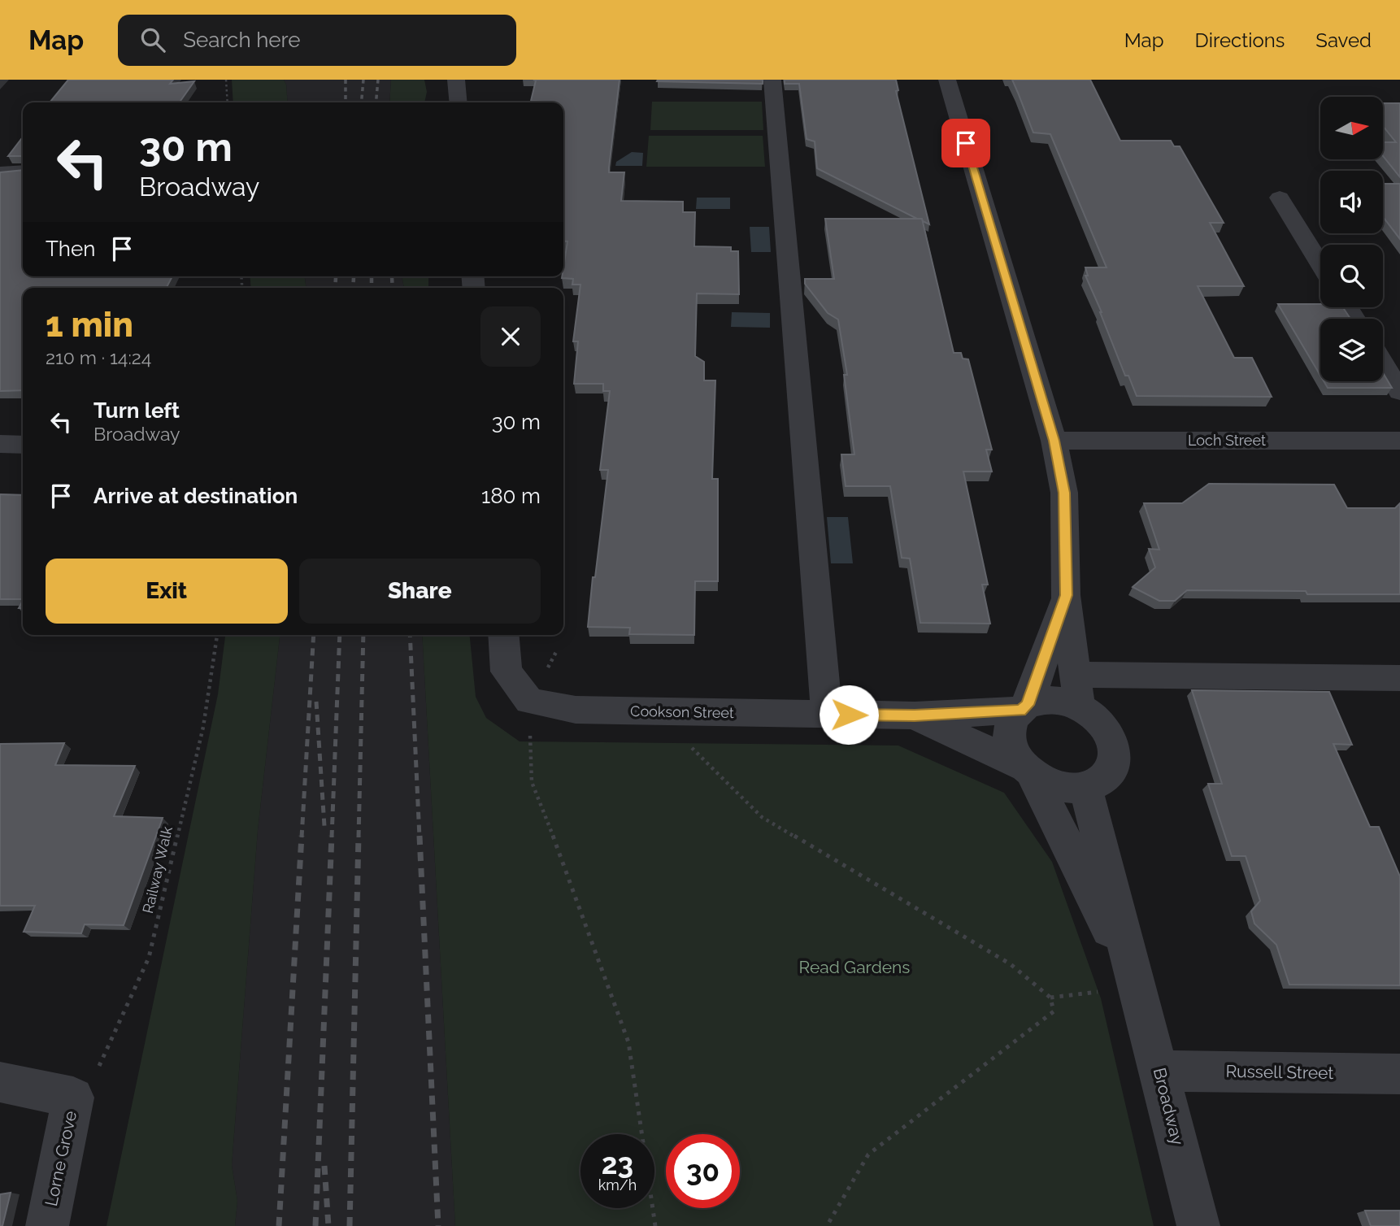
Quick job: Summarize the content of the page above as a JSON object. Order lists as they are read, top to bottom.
{
  "streets": {
    "street": [
      "Loch Street",
      "Cookson Street",
      "Russell Street",
      "Broadway",
      "Lorne Grove"
    ],
    "path": ["Railway Walk"]
  },
  "crossings": [
    ["Loch Street", "Broadway"],
    ["Cookson Street", "Broadway"],
    ["Railway Walk", "Lorne Grove"],
    ["Russell Street", "Broadway"]
  ],
  "parks": ["Read Gardens"],
  "north": "right",
  "page": {
    "header": "Map",
    "search": "Search here",
    "nav": ["Map", "Directions", "Saved"],
    "turn": ["30 m", "Broadway"],
    "then": "Then",
    "heading": ["1 min", "210 m · 14:24"],
    "list": [
      {
        "name": "Turn left",
        "note": "Broadway",
        "value": "30 m"
      },
      {
        "name": "Arrive at destination",
        "value": "180 m"
      }
    ],
    "buttons": ["Exit", "Share"],
    "speed": "23 km/h",
    "limit": "30"
  }
}
